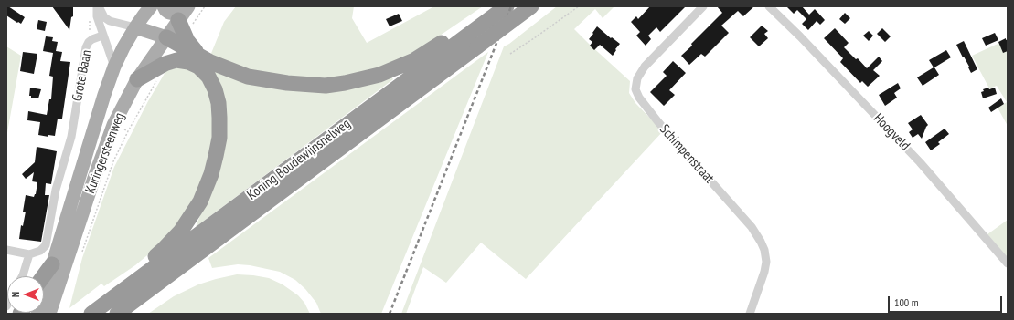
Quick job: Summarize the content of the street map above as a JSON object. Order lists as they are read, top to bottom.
{
  "streets": {
    "highway": ["Koning Boudewijnsnelweg"],
    "main road": ["Kuringersteenweg"],
    "street": ["Grote Baan", "Hoogveld", "Schimpenstraat"]
  },
  "crossings": [
    ["Grote Baan", "Kuringersteenweg"]
  ],
  "scale_bar": "100 m",
  "north": "left"
}
